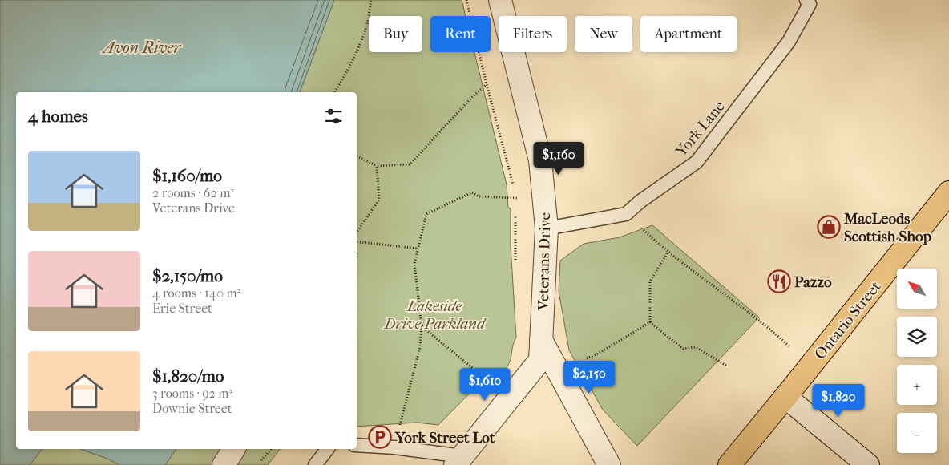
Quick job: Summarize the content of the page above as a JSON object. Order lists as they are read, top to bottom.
{
  "streets": {
    "main road": ["Ontario Street"],
    "street": ["Veterans Drive"],
    "lane": ["York Lane"]
  },
  "water": ["Avon River"],
  "parks": ["Lakeside Drive Parkland"],
  "places": {
    "shop": ["MacLeods Scottish Shop"],
    "restaurant": ["Pazzo"],
    "parking": ["York Street Lot"]
  },
  "north": "top left",
  "page": {
    "chip": [
      "Buy",
      "Rent",
      "Filters",
      "New",
      "Apartment"
    ],
    "heading": "4 homes",
    "list": [
      {
        "name": "$1,160/mo",
        "note": "2 rooms · 62 m² · Veterans Drive"
      },
      {
        "name": "$2,150/mo",
        "note": "4 rooms · 140 m² · Erie Street"
      },
      {
        "name": "$1,820/mo",
        "note": "3 rooms · 92 m² · Downie Street"
      }
    ],
    "price": [
      "$1,160",
      "$2,150",
      "$1,610",
      "$1,820"
    ],
    "map_buttons": ["+", "−"]
  }
}
